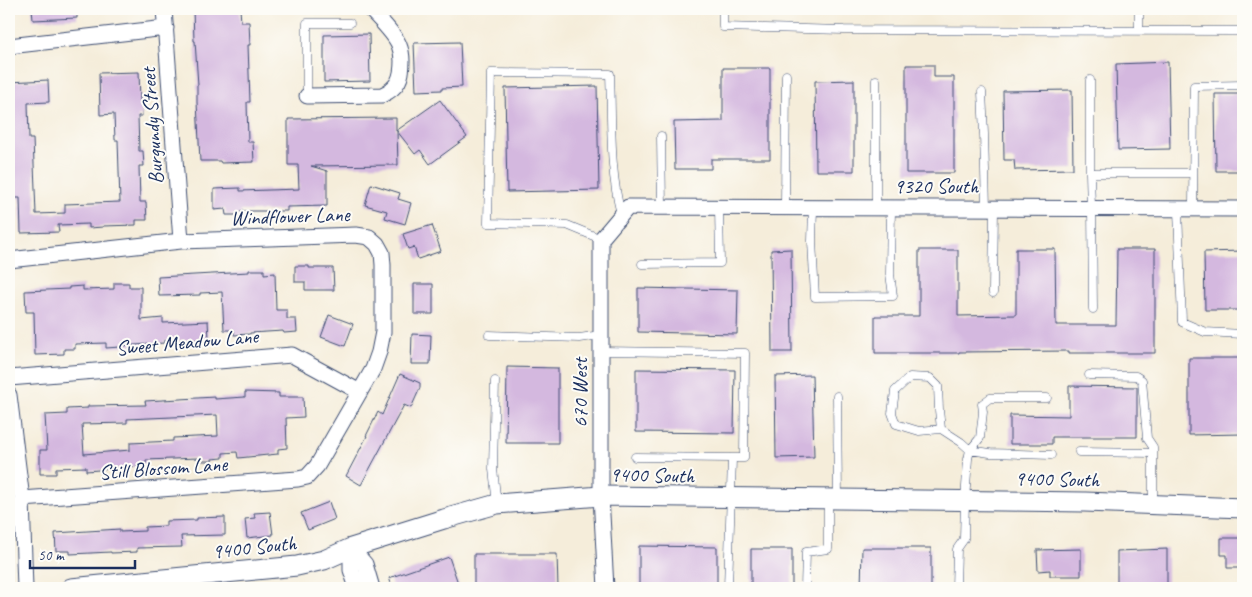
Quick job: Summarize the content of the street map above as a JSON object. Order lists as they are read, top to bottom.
{
  "streets": {
    "street": [
      "Burgundy Street",
      "9320 South",
      "Windflower Lane",
      "Sweet Meadow Lane",
      "670 West",
      "Still Blossom Lane",
      "9400 South"
    ]
  },
  "crossings": [
    ["Burgundy Street", "Windflower Lane"],
    ["Windflower Lane", "Sweet Meadow Lane"],
    ["Windflower Lane", "Still Blossom Lane"],
    ["670 West", "9400 South"]
  ],
  "scale_bar": "50 m"
}
